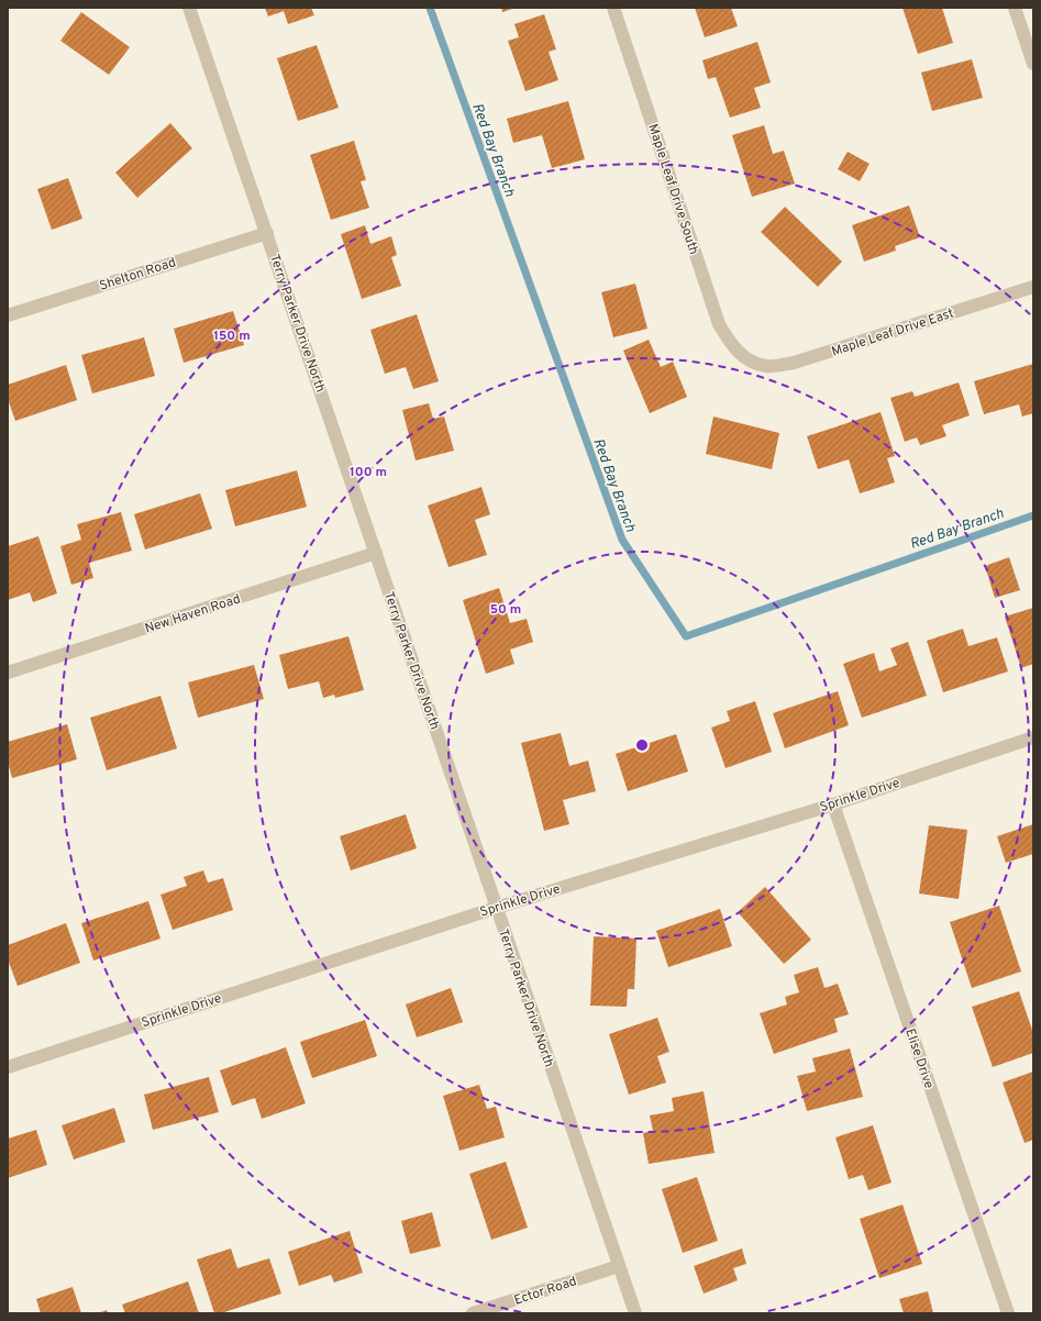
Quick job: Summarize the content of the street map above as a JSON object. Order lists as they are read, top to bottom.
{
  "streets": {
    "street": [
      "Maple Leaf Drive South",
      "Shelton Road",
      "Terry Parker Drive North",
      "Maple Leaf Drive East",
      "New Haven Road",
      "Sprinkle Drive",
      "Elise Drive",
      "Ector Road"
    ]
  },
  "crossings": [
    ["Maple Leaf Drive South", "Maple Leaf Drive East"],
    ["Shelton Road", "Terry Parker Drive North"],
    ["Terry Parker Drive North", "New Haven Road"],
    ["Terry Parker Drive North", "Sprinkle Drive"],
    ["Terry Parker Drive North", "Ector Road"],
    ["Sprinkle Drive", "Elise Drive"]
  ],
  "water": ["Red Bay Branch"],
  "rings": ["150 m", "100 m", "50 m"]
}
